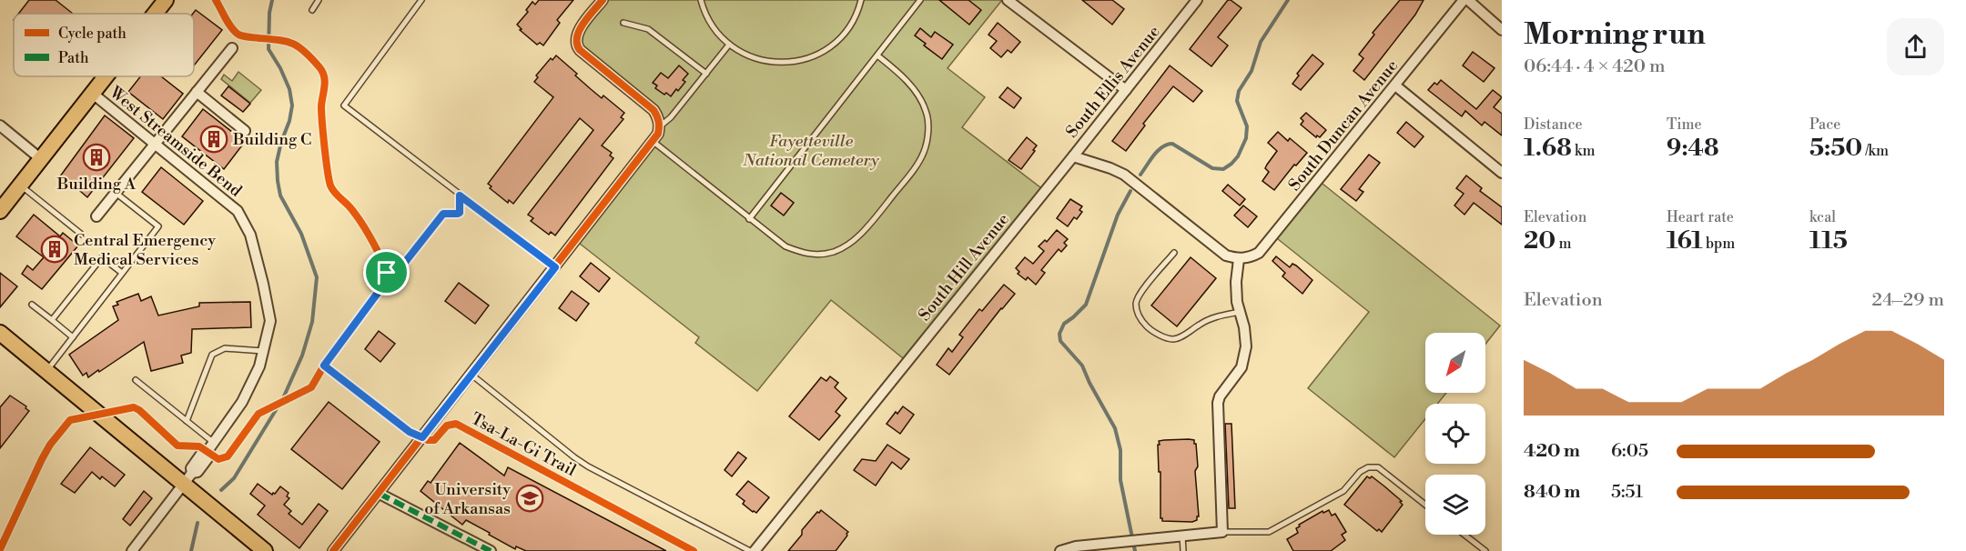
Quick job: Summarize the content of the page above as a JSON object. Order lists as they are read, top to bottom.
{
  "streets": {
    "street": [
      "South Ellis Avenue",
      "South Duncan Avenue",
      "West Streamside Bend",
      "South Hill Avenue"
    ],
    "cycle path": ["Tsa-La-Gi Trail"]
  },
  "crossings": [
    ["South Ellis Avenue", "South Hill Avenue"]
  ],
  "parks": ["Fayetteville National Cemetery"],
  "places": {
    "building": ["Building C", "Building A", "Central Emergency Medical Services"],
    "school or university": ["University of Arkansas"]
  },
  "legend": ["Cycle path", "Path"],
  "north": "bottom left",
  "page": {
    "heading": ["Morning run", "06:44 · 4 × 420 m"],
    "stats": [
      ["Distance", "1.68 km"],
      ["Time", "9:48"],
      ["Pace", "5:50 /km"],
      ["Elevation", "20 m"],
      ["Heart rate", "161 bpm"],
      ["kcal", "115"]
    ],
    "chart": ["Elevation", "24–29 m"],
    "list": [
      {
        "name": "420 m",
        "note": "6:05"
      },
      {
        "name": "840 m",
        "note": "5:51"
      }
    ]
  }
}
